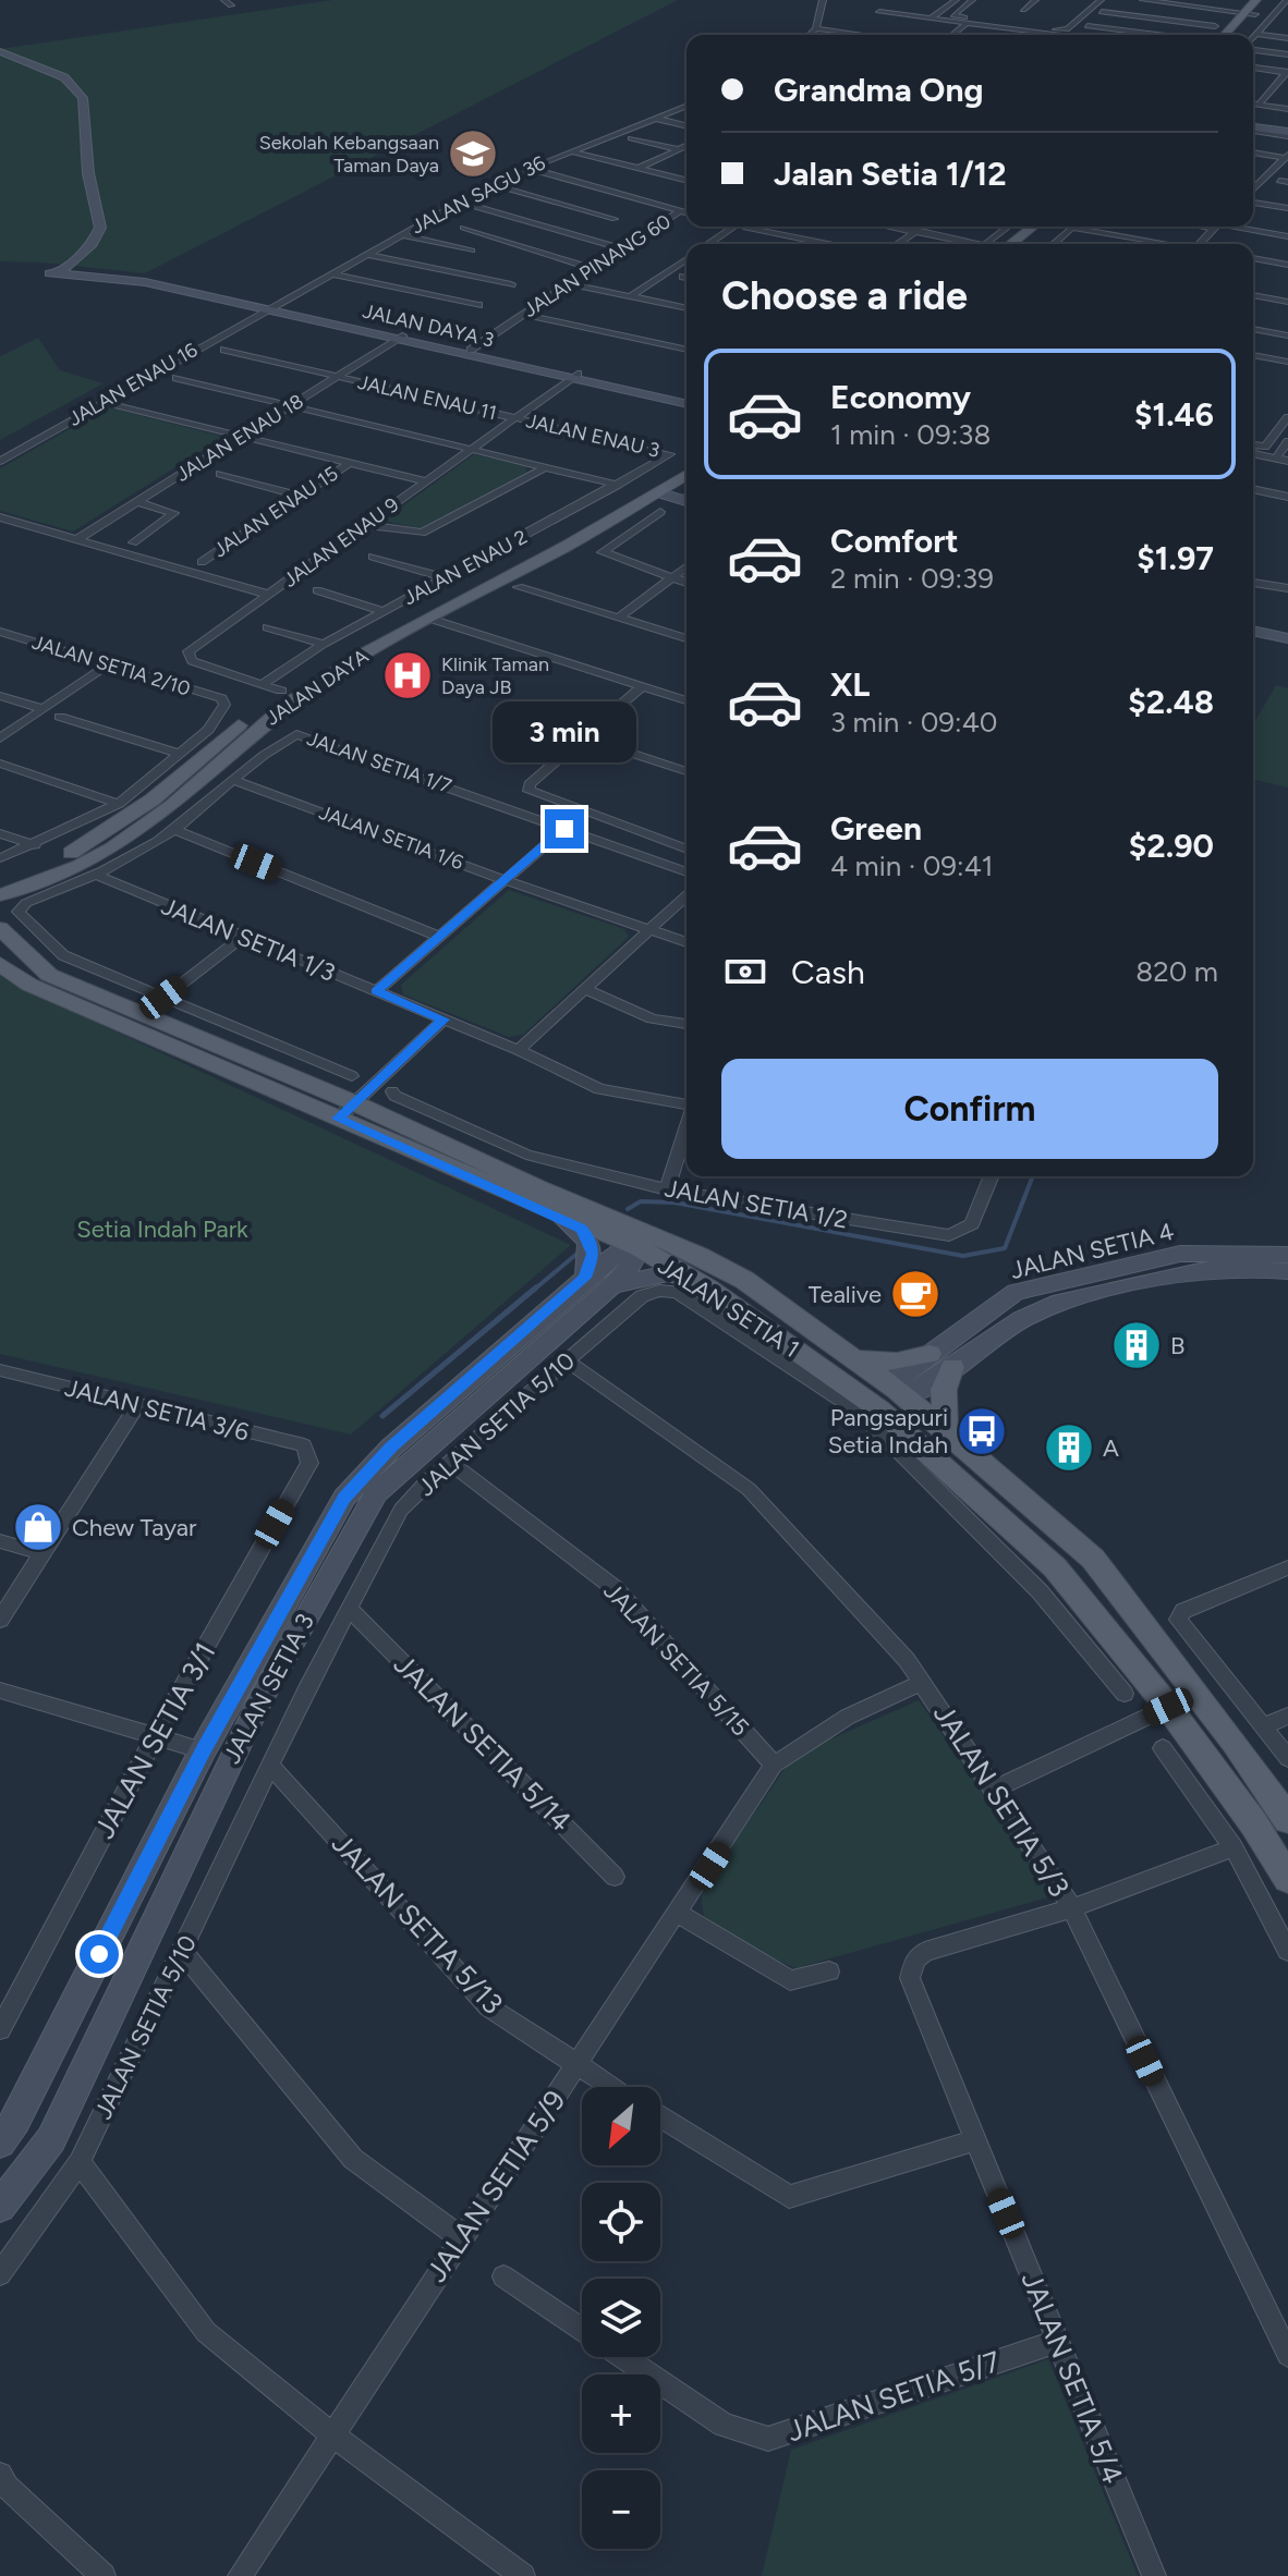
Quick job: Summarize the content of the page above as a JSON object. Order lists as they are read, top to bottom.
{
  "streets": {
    "main road": ["JALAN DAYA", "JALAN SETIA 1"],
    "street": [
      "JALAN SAGU 36",
      "JALAN PINANG 60",
      "JALAN DAYA 3",
      "JALAN ENAU 16",
      "JALAN ENAU 11",
      "JALAN ENAU 3",
      "JALAN ENAU 18",
      "JALAN ENAU 15",
      "JALAN ENAU 9",
      "JALAN ENAU 2",
      "JALAN SETIA 2/10",
      "JALAN SETIA 1/7",
      "JALAN SETIA 1/6",
      "JALAN SETIA 1/3",
      "JALAN SETIA 1/2",
      "JALAN SETIA 4",
      "JALAN SETIA 3/6",
      "JALAN SETIA 5/10",
      "JALAN SETIA 5/15",
      "JALAN SETIA 3",
      "JALAN SETIA 3/1",
      "JALAN SETIA 5/14",
      "JALAN SETIA 5/3",
      "JALAN SETIA 5/13",
      "JALAN SETIA 5/9",
      "JALAN SETIA 5/4",
      "JALAN SETIA 5/7"
    ]
  },
  "crossings": [
    ["JALAN SAGU 36", "JALAN DAYA 3"],
    ["JALAN SAGU 36", "JALAN ENAU 16"],
    ["JALAN PINANG 60", "JALAN DAYA 3"],
    ["JALAN DAYA 3", "JALAN ENAU 16"],
    ["JALAN DAYA 3", "JALAN ENAU 18"],
    ["JALAN DAYA 3", "JALAN ENAU 9"],
    ["JALAN ENAU 11", "JALAN ENAU 3"],
    ["JALAN ENAU 11", "JALAN ENAU 18"],
    ["JALAN ENAU 11", "JALAN ENAU 9"],
    ["JALAN ENAU 3", "JALAN ENAU 9"],
    ["JALAN ENAU 3", "JALAN ENAU 2"],
    ["JALAN ENAU 9", "JALAN ENAU 2"],
    ["JALAN ENAU 9", "JALAN DAYA"],
    ["JALAN ENAU 2", "JALAN DAYA"],
    ["JALAN SETIA 1/7", "JALAN SETIA 1/6"],
    ["JALAN SETIA 1/7", "JALAN SETIA 1/3"],
    ["JALAN SETIA 4", "JALAN SETIA 1"],
    ["JALAN SETIA 1", "JALAN SETIA 3"],
    ["JALAN SETIA 3/6", "JALAN SETIA 3/1"],
    ["JALAN SETIA 5/10", "JALAN SETIA 5/15"],
    ["JALAN SETIA 5/10", "JALAN SETIA 5/14"],
    ["JALAN SETIA 5/10", "JALAN SETIA 5/3"],
    ["JALAN SETIA 5/10", "JALAN SETIA 5/13"],
    ["JALAN SETIA 5/15", "JALAN SETIA 5/9"],
    ["JALAN SETIA 5/3", "JALAN SETIA 5/9"],
    ["JALAN SETIA 5/3", "JALAN SETIA 5/4"],
    ["JALAN SETIA 5/13", "JALAN SETIA 5/9"],
    ["JALAN SETIA 5/4", "JALAN SETIA 5/7"]
  ],
  "parks": ["Setia Indah Park"],
  "places": {
    "school or university": ["Sekolah Kebangsaan Taman Daya"],
    "hospital": ["Klinik Taman Daya JB"],
    "cafe": ["Tealive"],
    "building": ["B", "A"],
    "bus stop": ["Pangsapuri Setia Indah"],
    "shop": ["Chew Tayar"]
  },
  "north": "bottom left",
  "page": {
    "banner": ["Grandma Ong", "Jalan Setia 1/12"],
    "heading": "Choose a ride",
    "list": [
      {
        "name": "Economy",
        "note": "1 min · 09:38",
        "value": "$1.46"
      },
      {
        "name": "Comfort",
        "note": "2 min · 09:39",
        "value": "$1.97"
      },
      {
        "name": "XL",
        "note": "3 min · 09:40",
        "value": "$2.48"
      },
      {
        "name": "Green",
        "note": "4 min · 09:41",
        "value": "$2.90"
      }
    ],
    "bubble": "3 min",
    "pay": ["Cash", "820 m"],
    "buttons": "Confirm",
    "map_buttons": ["+", "−"]
  }
}
